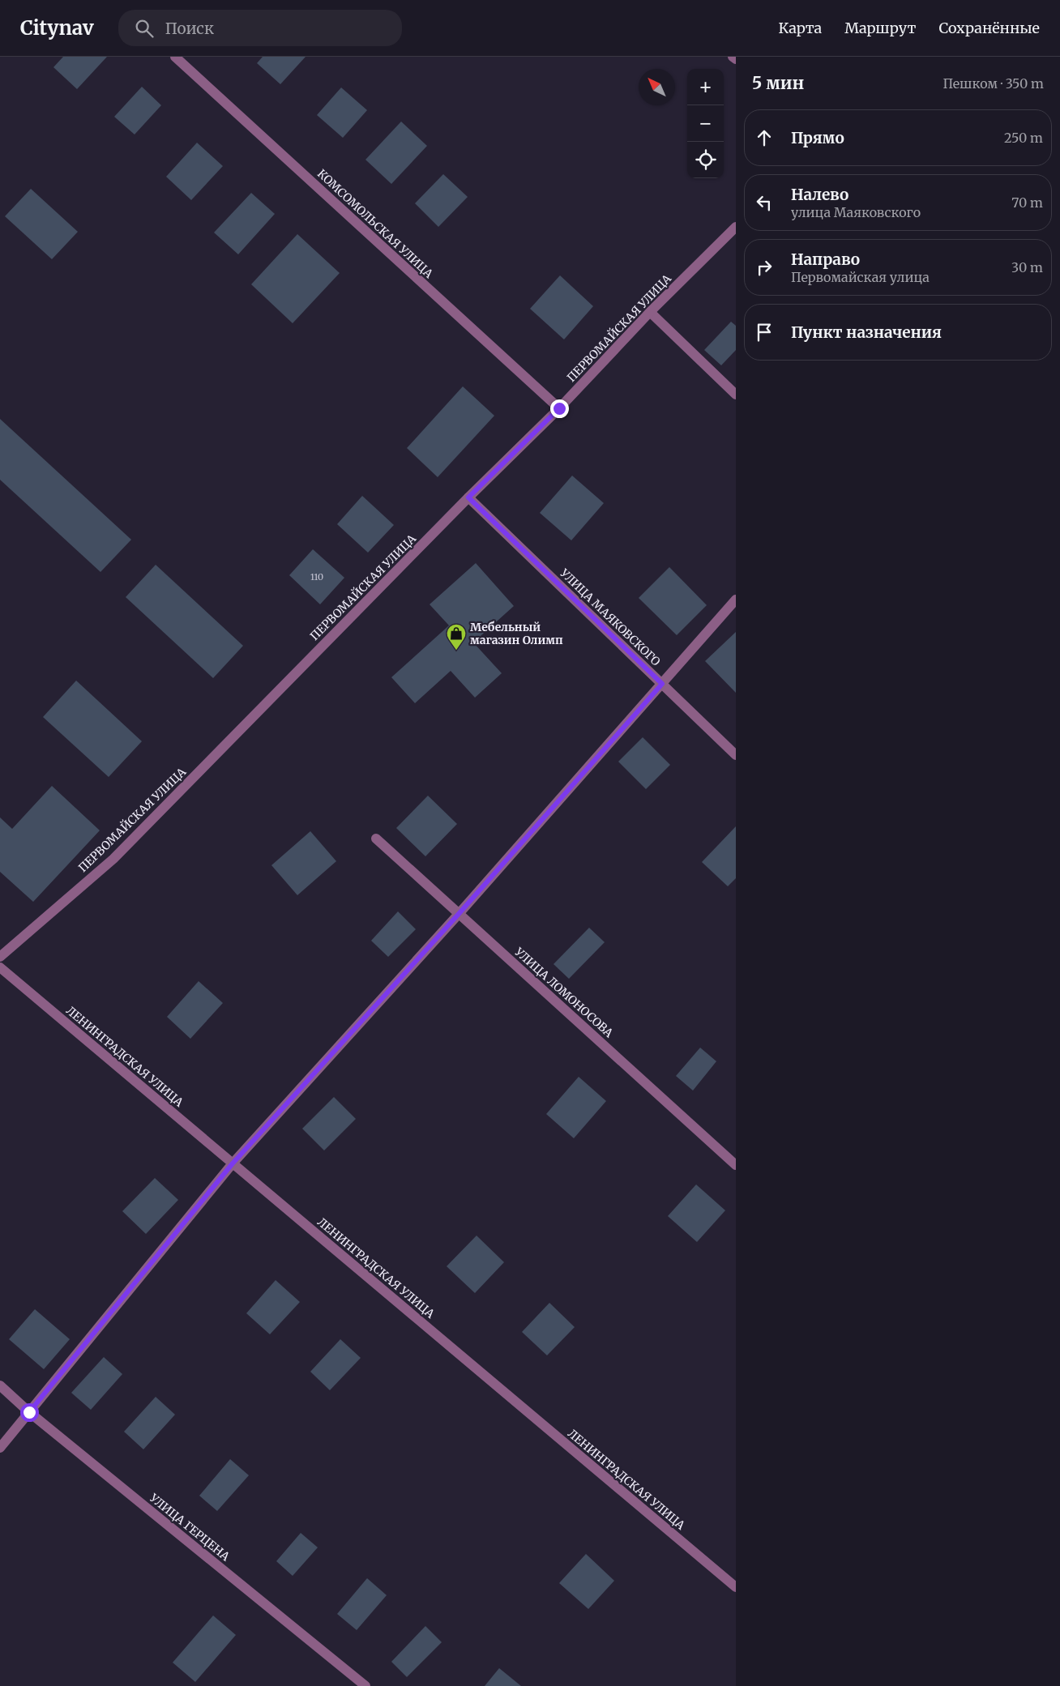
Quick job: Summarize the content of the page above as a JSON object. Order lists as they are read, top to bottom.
{
  "streets": {
    "street": [
      "КОМСОМОЛЬСКАЯ УЛИЦА",
      "ПЕРВОМАЙСКАЯ УЛИЦА",
      "УЛИЦА МАЯКОВСКОГО",
      "УЛИЦА ЛОМОНОСОВА",
      "ЛЕНИНГРАДСКАЯ УЛИЦА",
      "УЛИЦА ГЕРЦЕНА"
    ]
  },
  "crossings": [
    ["КОМСОМОЛЬСКАЯ УЛИЦА", "ПЕРВОМАЙСКАЯ УЛИЦА"],
    ["ПЕРВОМАЙСКАЯ УЛИЦА", "УЛИЦА МАЯКОВСКОГО"]
  ],
  "places": {
    "shop": ["Мебельный магазин Олимп"]
  },
  "house_numbers": ["110"],
  "north": "top left",
  "page": {
    "header": "Citynav",
    "search": "Поиск",
    "nav": ["Карта", "Маршрут", "Сохранённые"],
    "heading": ["5 мин", "Пешком · 350 m"],
    "map_buttons": ["+", "−"],
    "list": [
      ["Прямо", "250 m"],
      ["Налево", "улица Маяковского", "70 m"],
      ["Направо", "Первомайская улица", "30 m"],
      "Пункт назначения"
    ]
  }
}
